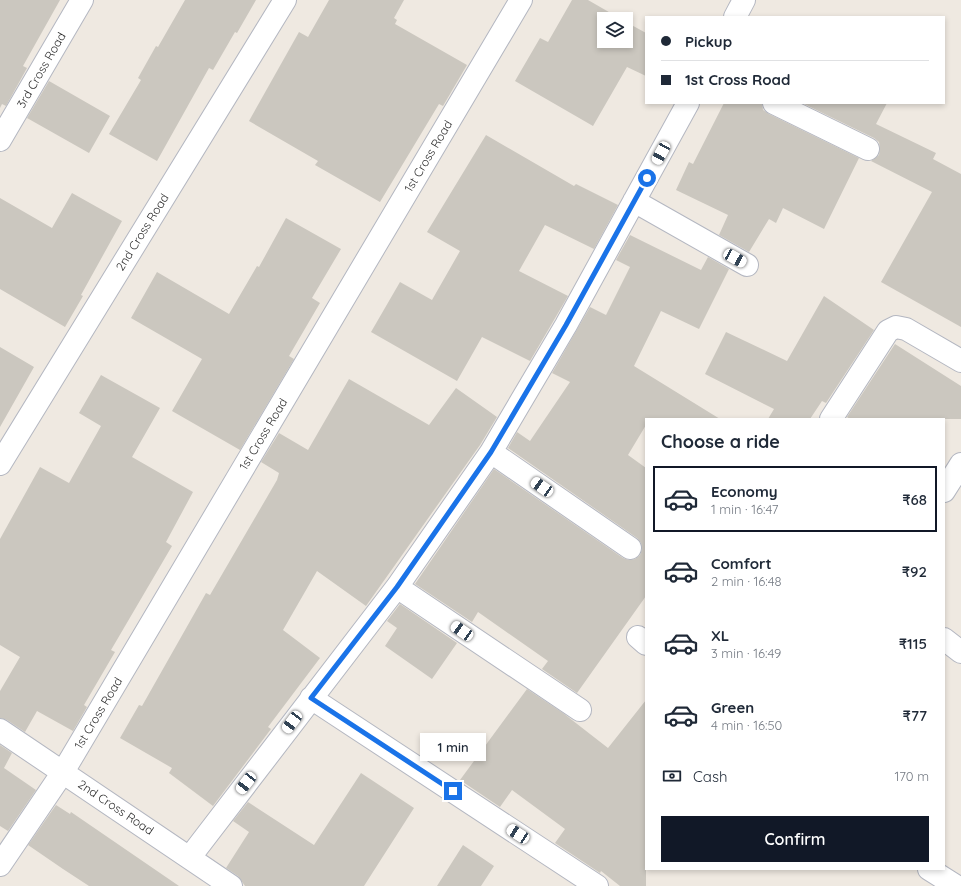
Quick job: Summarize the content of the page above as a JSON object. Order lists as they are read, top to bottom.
{
  "streets": {
    "street": ["3rd Cross Road", "1st Cross Road", "2nd Cross Road"]
  },
  "crossings": [
    ["1st Cross Road", "2nd Cross Road"]
  ],
  "page": {
    "banner": ["Pickup", "1st Cross Road"],
    "heading": "Choose a ride",
    "list": [
      {
        "name": "Economy",
        "note": "1 min · 16:47",
        "value": "₹68"
      },
      {
        "name": "Comfort",
        "note": "2 min · 16:48",
        "value": "₹92"
      },
      {
        "name": "XL",
        "note": "3 min · 16:49",
        "value": "₹115"
      },
      {
        "name": "Green",
        "note": "4 min · 16:50",
        "value": "₹77"
      }
    ],
    "bubble": "1 min",
    "pay": ["Cash", "170 m"],
    "buttons": "Confirm"
  }
}
